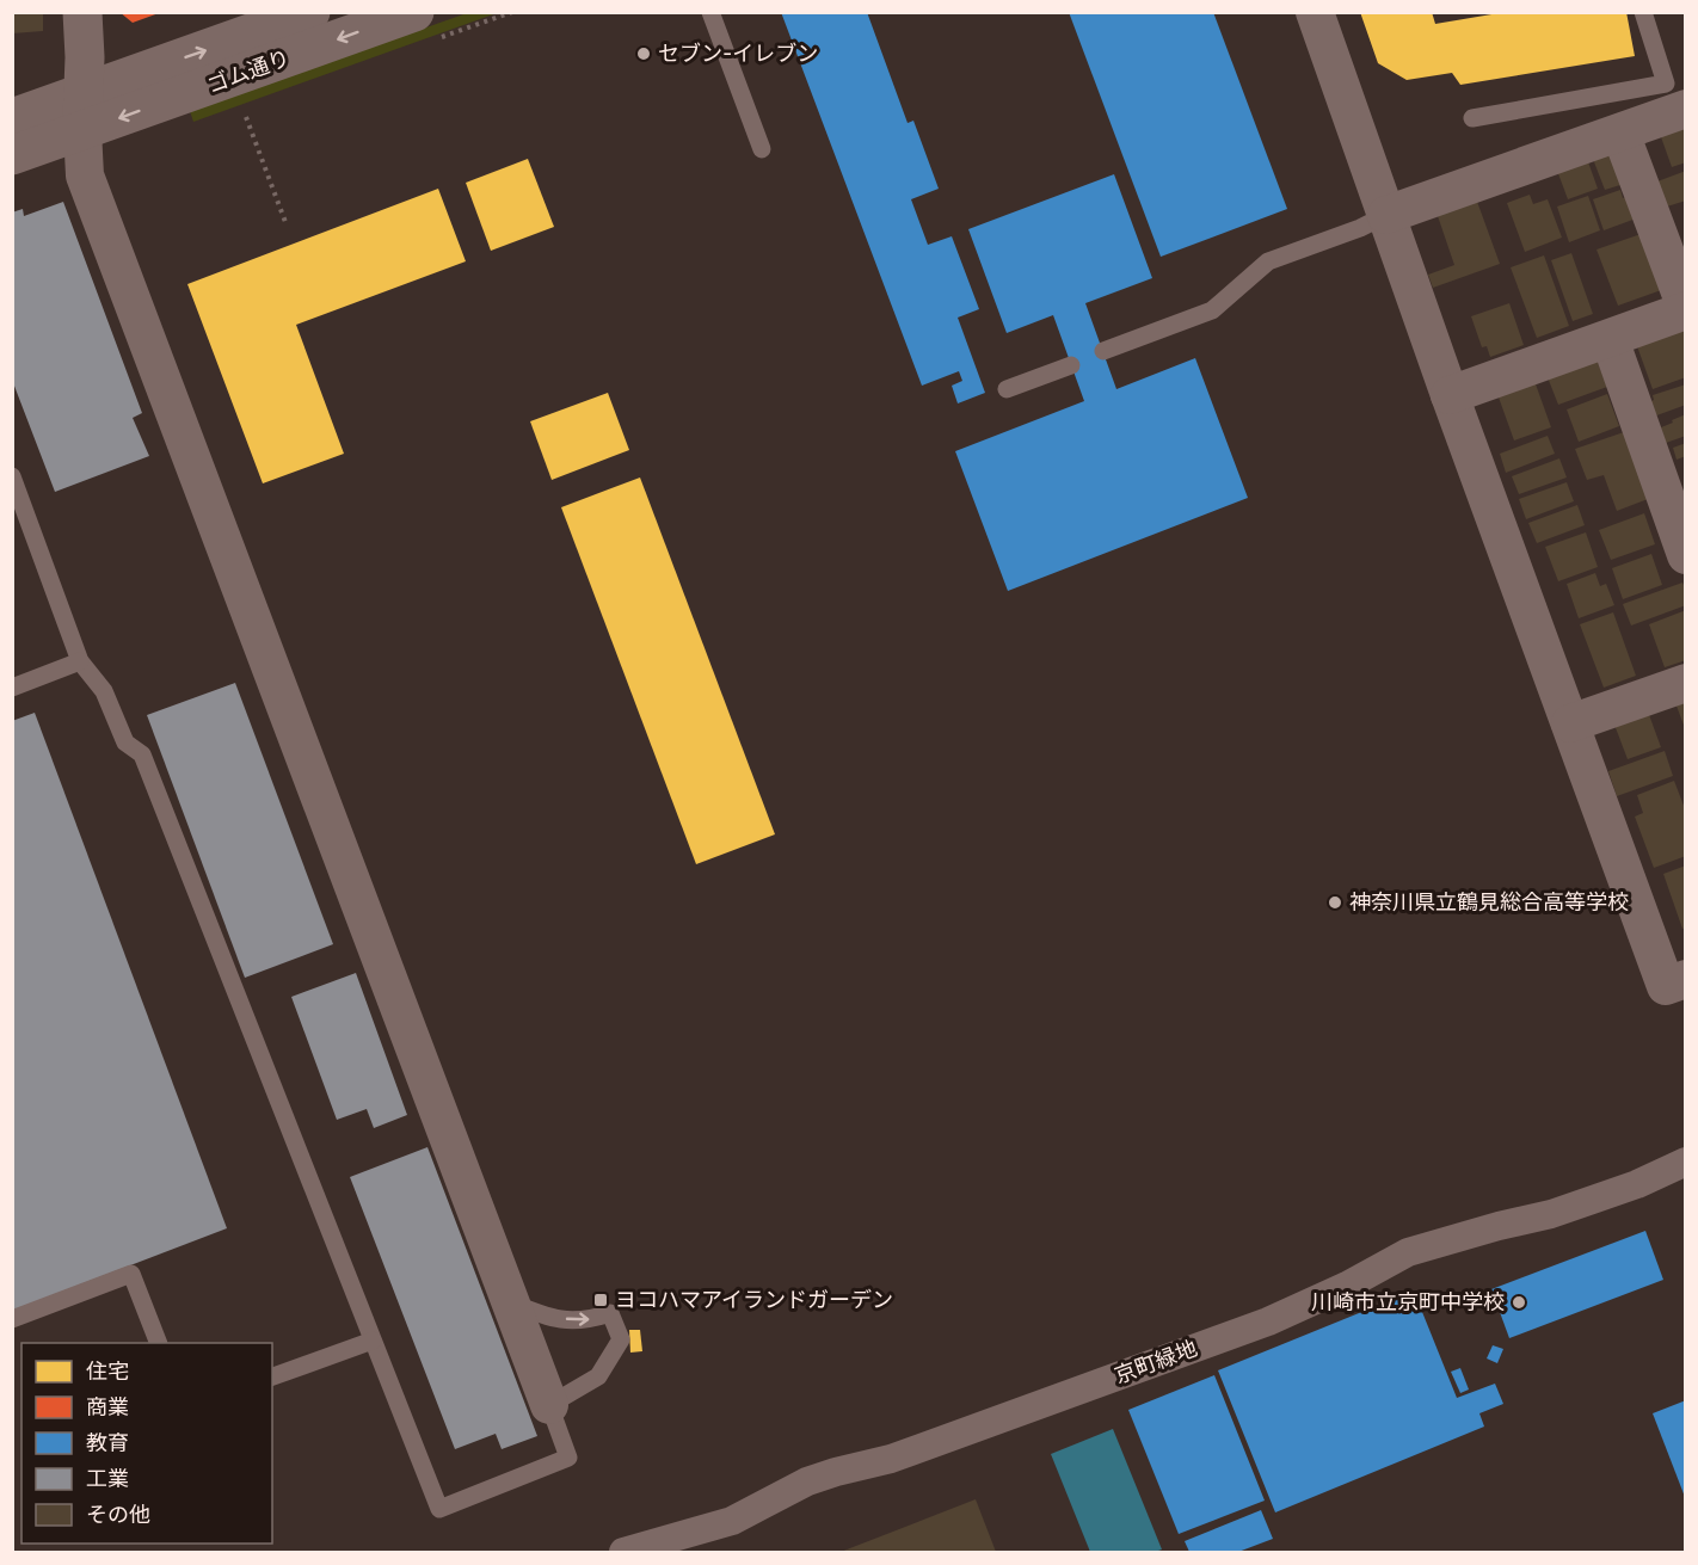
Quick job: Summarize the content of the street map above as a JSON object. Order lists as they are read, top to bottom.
{
  "streets": {
    "street": ["ゴム通り", "京町緑地"]
  },
  "places": {
    "other": ["セブン-イレブン", "神奈川県立鶴見総合高等学校", "川崎市立京町中学校"],
    "transit": ["ヨコハマアイランドガーデン"]
  },
  "legend": [
    "住宅",
    "商業",
    "教育",
    "工業",
    "その他"
  ]
}
